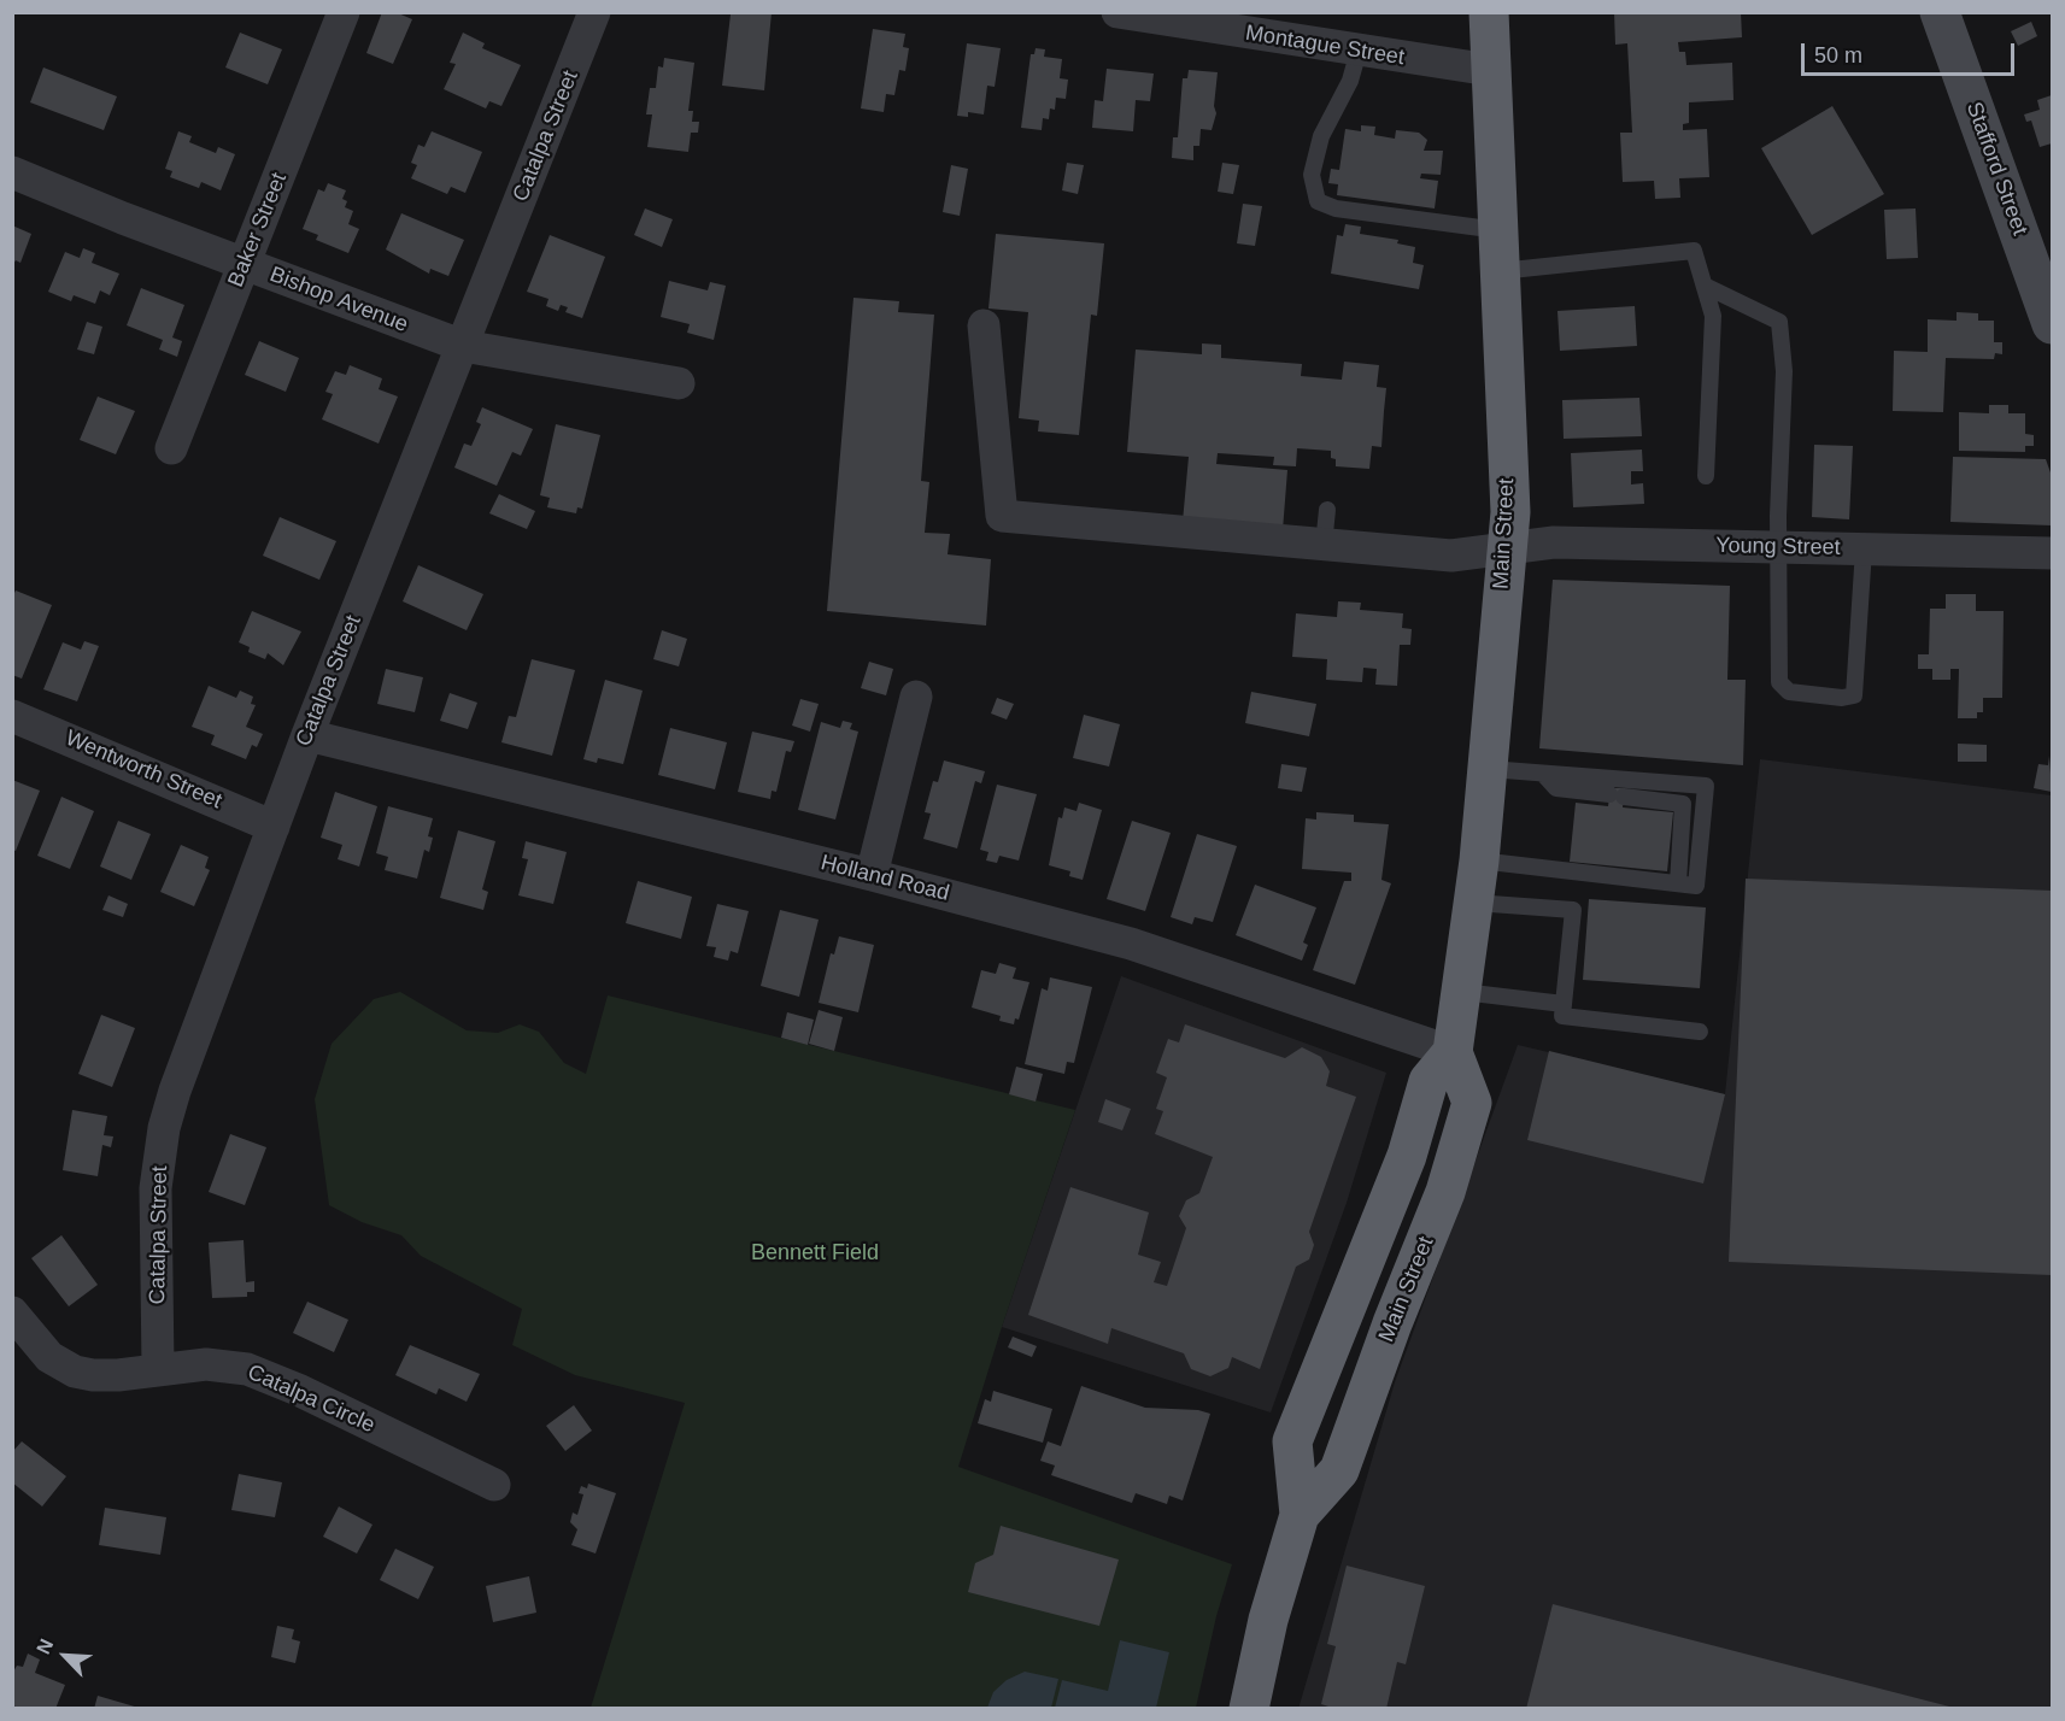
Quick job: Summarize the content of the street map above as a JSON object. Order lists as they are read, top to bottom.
{
  "streets": {
    "highway": ["Main Street"],
    "main road": ["Stafford Street"],
    "street": [
      "Montague Street",
      "Catalpa Street",
      "Baker Street",
      "Bishop Avenue",
      "Young Street",
      "Wentworth Street",
      "Holland Road",
      "Catalpa Circle"
    ]
  },
  "crossings": [
    ["Montague Street", "Main Street"],
    ["Catalpa Street", "Bishop Avenue"],
    ["Catalpa Street", "Wentworth Street"],
    ["Catalpa Street", "Holland Road"],
    ["Catalpa Street", "Catalpa Circle"],
    ["Baker Street", "Bishop Avenue"],
    ["Main Street", "Young Street"],
    ["Main Street", "Holland Road"]
  ],
  "parks": ["Bennett Field"],
  "scale_bar": "50 m",
  "north": "top left"
}
